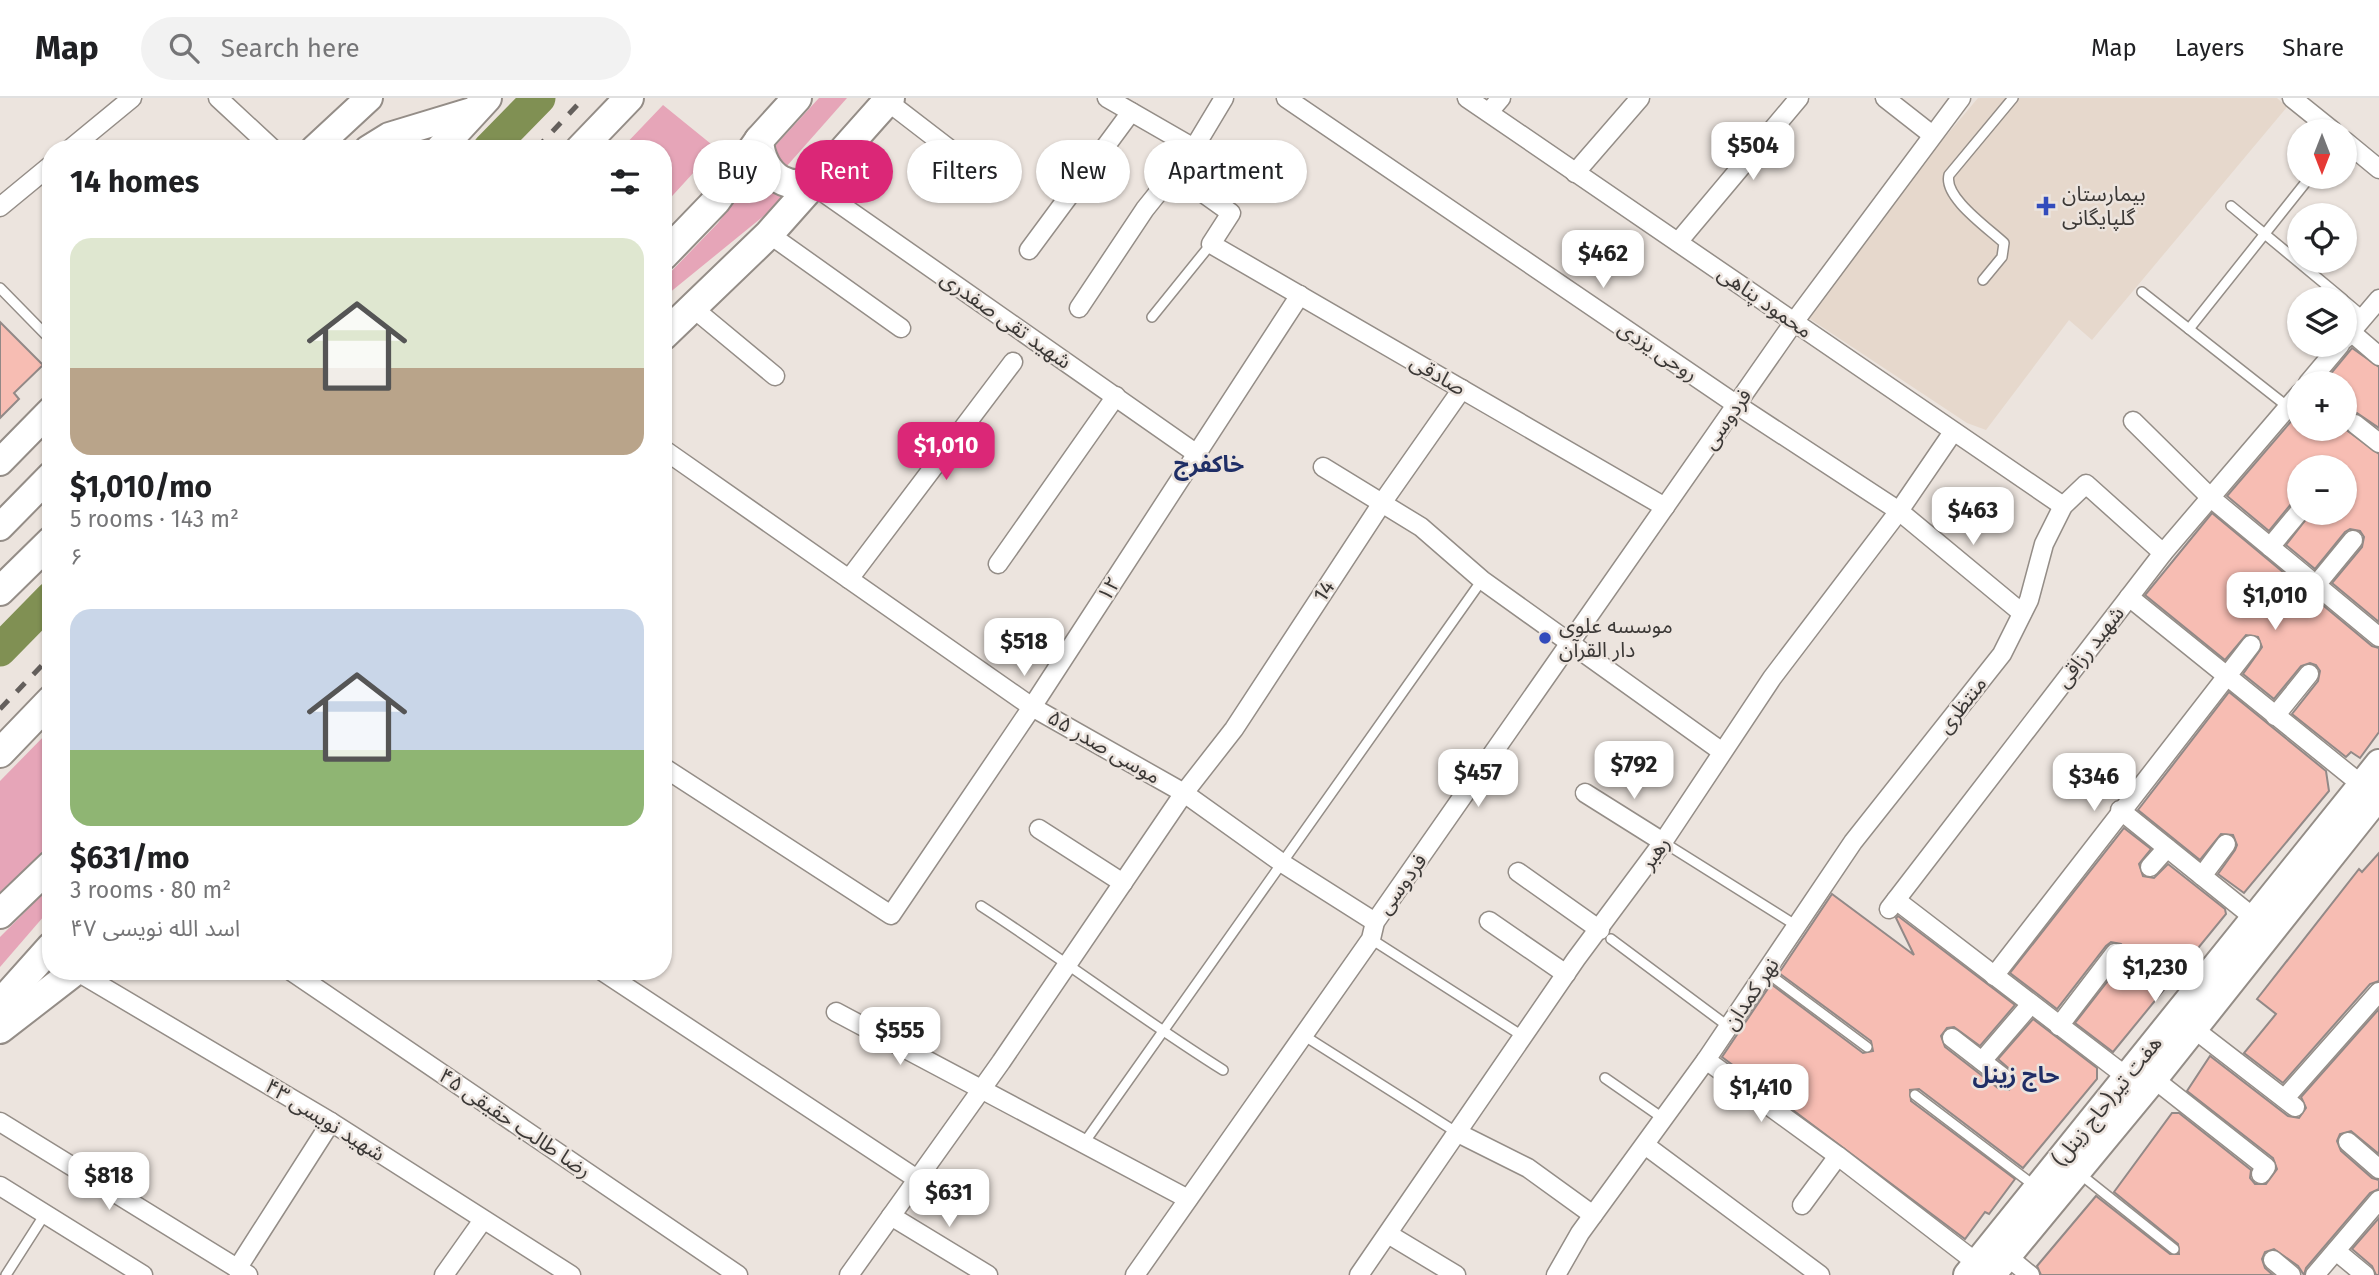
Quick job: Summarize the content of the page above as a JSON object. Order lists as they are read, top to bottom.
{
  "streets": {
    "main road": ["هفت تیر(حاج زینل)"],
    "street": [
      "محمود پناهی",
      "شهید تقی صفدری",
      "روحی یزدی",
      "صادقی",
      "فردوسی",
      "۱۲",
      "14",
      "شهید رزاقی",
      "منتظری",
      "موسی صدر ۵۵",
      "رهبر",
      "نهر کمدان",
      "۴۳ شهید نویسی",
      "۴۵ رضا طالب حقیقی"
    ]
  },
  "crossings": [
    ["محمود پناهی", "فردوسی"],
    ["محمود پناهی", "منتظری"],
    ["محمود پناهی", "رهبر"],
    ["شهید تقی صفدری", "۱۲"],
    ["روحی یزدی", "فردوسی"],
    ["روحی یزدی", "منتظری"],
    ["روحی یزدی", "رهبر"],
    ["صادقی", "فردوسی"],
    ["صادقی", "۱۲"],
    ["صادقی", "14"],
    ["فردوسی", "موسی صدر ۵۵"],
    ["۱۲", "موسی صدر ۵۵"],
    ["14", "موسی صدر ۵۵"],
    ["منتظری", "نهر کمدان"]
  ],
  "districts": ["خاکفرج", "حاج زینل"],
  "places": {
    "health": ["بیمارستان گلپایگانی"],
    "other": ["موسسه علوی دار القرآن"]
  },
  "north": "bottom",
  "page": {
    "header": "Map",
    "search": "Search here",
    "nav": ["Map", "Layers", "Share"],
    "map_buttons": ["+", "−"],
    "price": [
      "$504",
      "$462",
      "$1,010",
      "$463",
      "$1,010",
      "$518",
      "$792",
      "$457",
      "$346",
      "$1,230",
      "$555",
      "$1,410",
      "$818",
      "$631"
    ],
    "chip": [
      "Buy",
      "Rent",
      "Filters",
      "New",
      "Apartment"
    ],
    "heading": "14 homes",
    "list": [
      {
        "name": "$1,010/mo",
        "note": "5 rooms · 143 m² · ۶"
      },
      {
        "name": "$631/mo",
        "note": "3 rooms · 80 m² · ۴۷ اسد الله نویسی"
      }
    ]
  }
}
